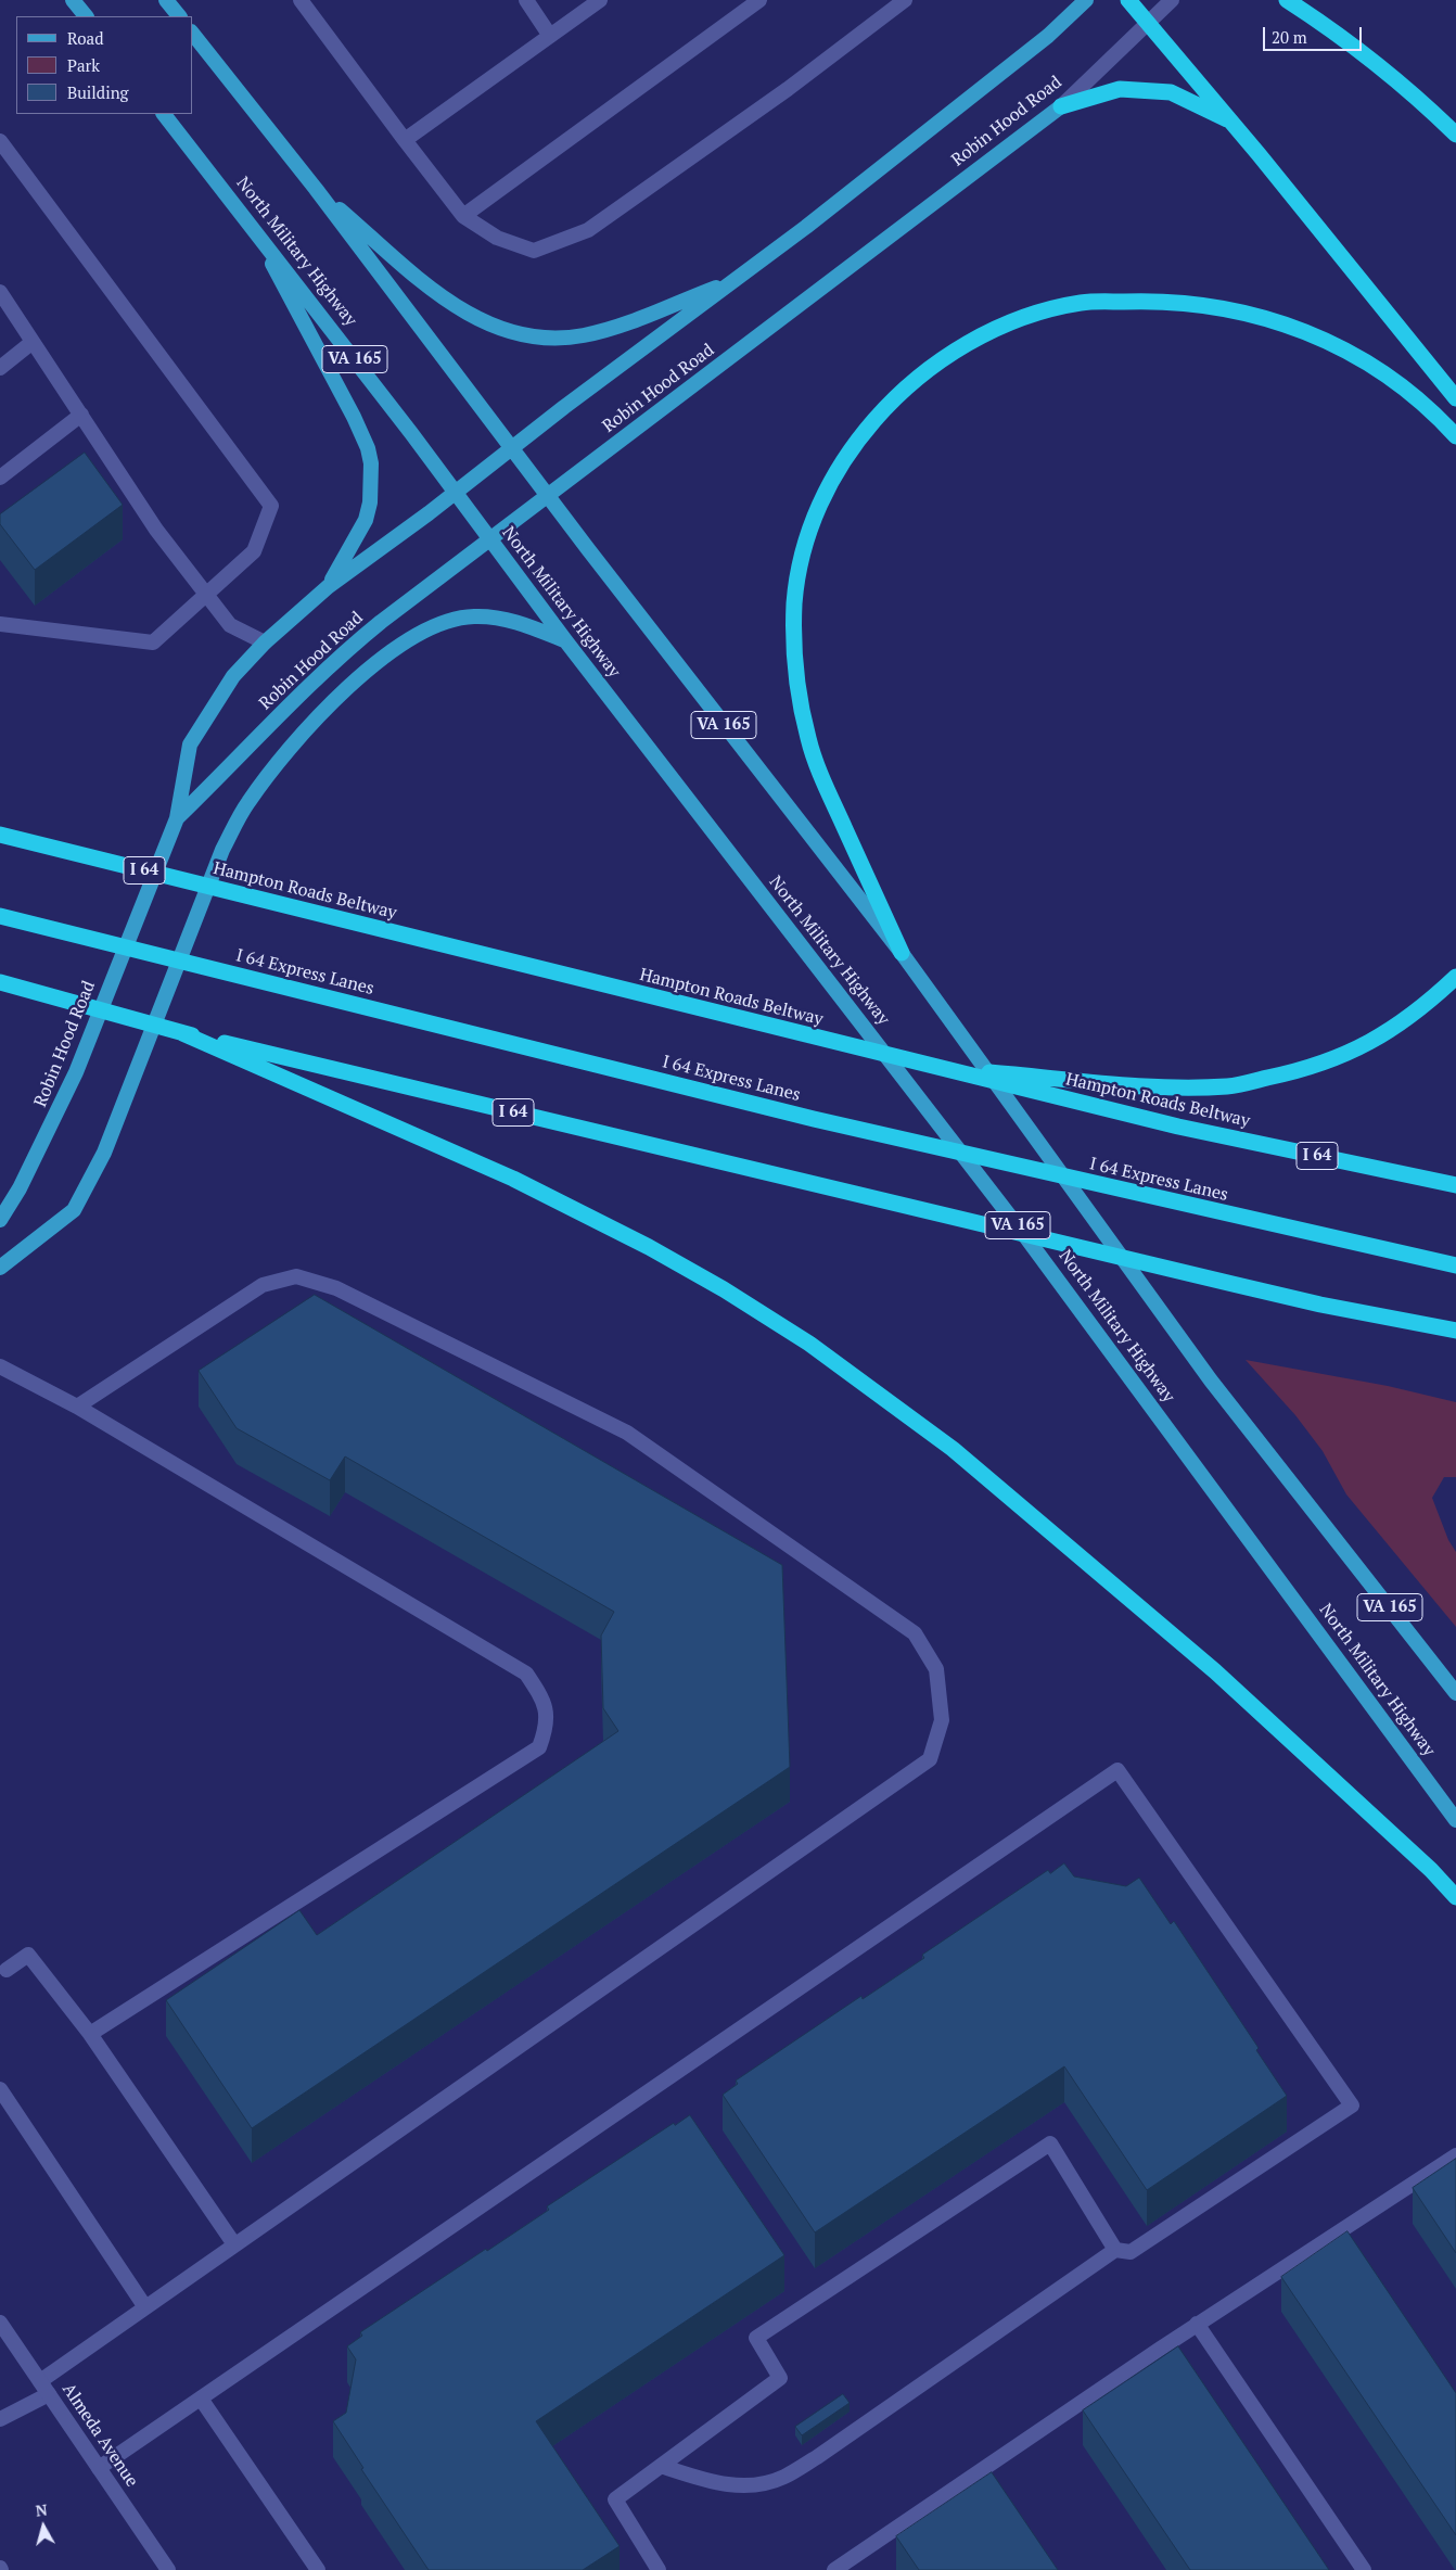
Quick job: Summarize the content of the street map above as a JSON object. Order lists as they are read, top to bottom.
{
  "streets": {
    "highway": ["I 64", "Hampton Roads Beltway", "I 64 Express Lanes"],
    "main road": ["Robin Hood Road", "North Military Highway", "VA 165"],
    "street": ["Almeda Avenue"]
  },
  "crossings": [
    ["Robin Hood Road", "North Military Highway"],
    ["Robin Hood Road", "VA 165"]
  ],
  "legend": ["Road", "Park", "Building"],
  "scale_bar": "20 m",
  "north": "top"
}
